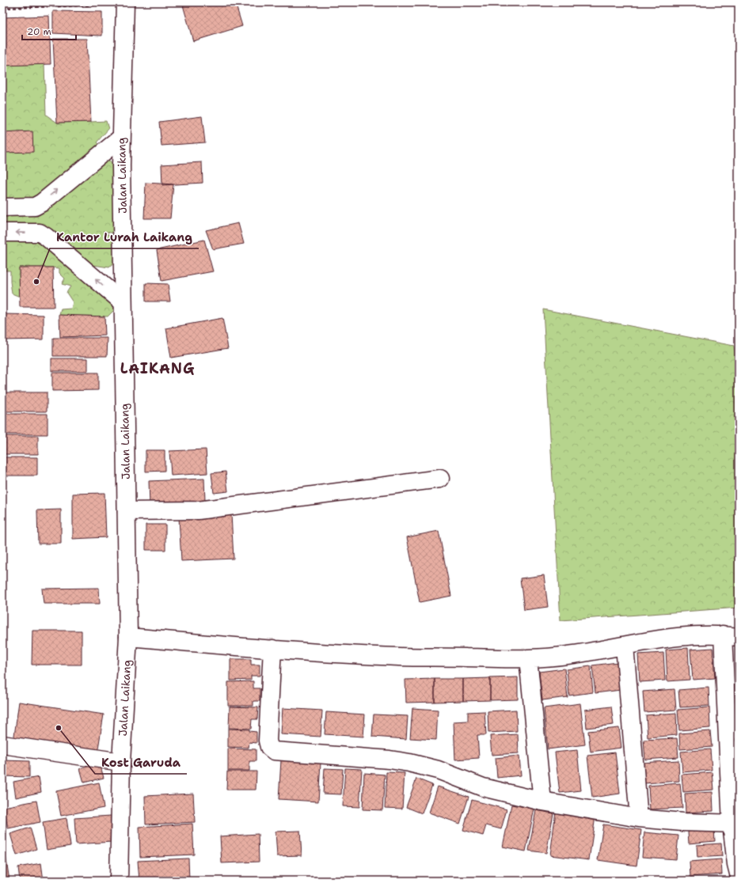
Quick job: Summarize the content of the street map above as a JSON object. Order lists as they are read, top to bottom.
{
  "streets": {
    "street": ["Jalan Laikang"]
  },
  "districts": ["LAIKANG"],
  "places": ["Kantor Lurah Laikang", "Kost Garuda"],
  "scale_bar": "20 m"
}
